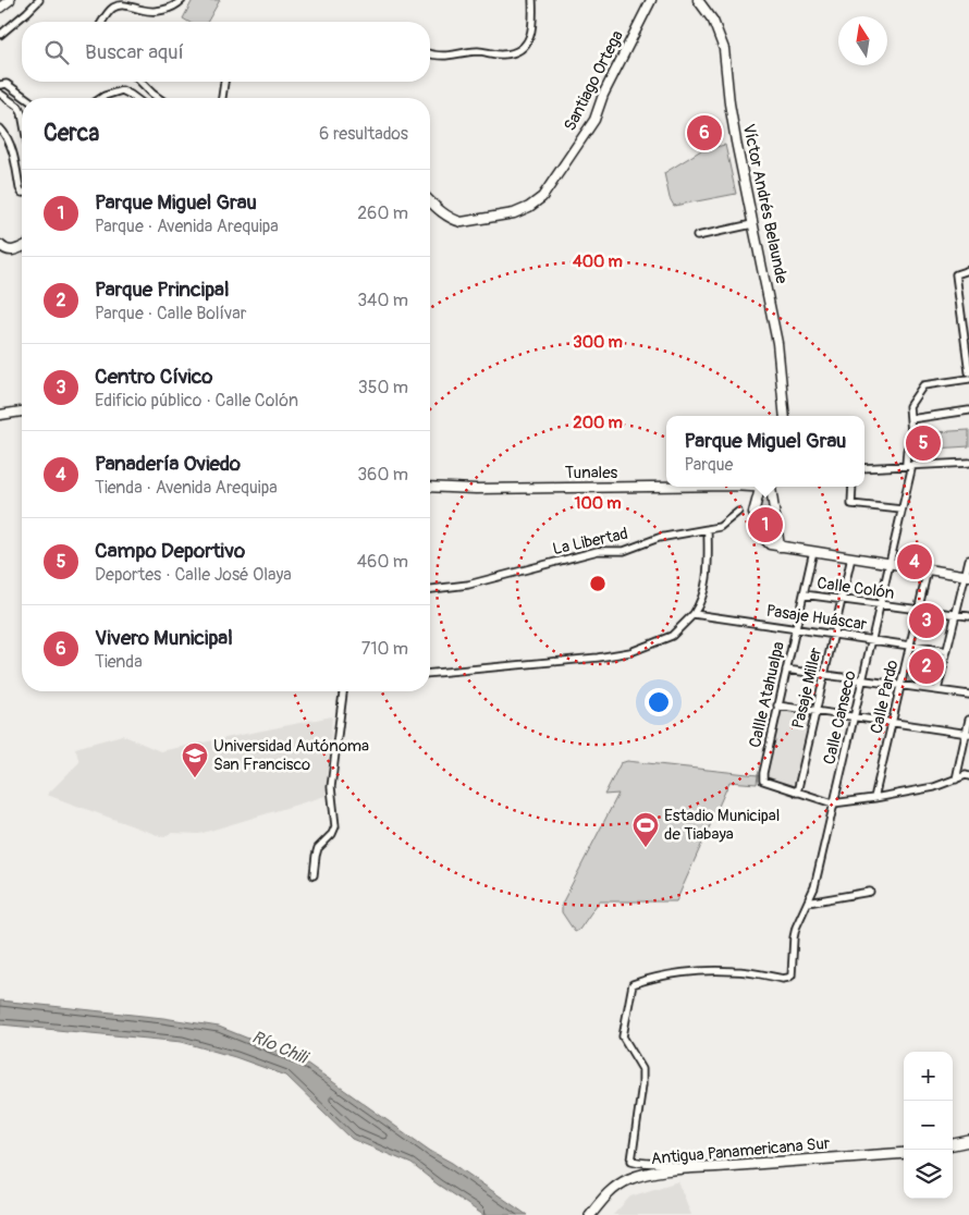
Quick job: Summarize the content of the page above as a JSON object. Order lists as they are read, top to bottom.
{
  "streets": {
    "main road": ["Antigua Panamericana Sur"],
    "street": [
      "Santiago Ortega",
      "Víctor Andrés Belaunde",
      "Tunales",
      "La Libertad",
      "Calle Colón",
      "Pasaje Huáscar",
      "Pasaje Miller",
      "Callle Atahualpa",
      "Calle Pardo",
      "Calle Canseco"
    ]
  },
  "crossings": [
    ["Calle Colón", "Pasaje Miller"],
    ["Calle Colón", "Callle Atahualpa"],
    ["Calle Colón", "Calle Pardo"],
    ["Calle Colón", "Calle Canseco"],
    ["Pasaje Huáscar", "Pasaje Miller"],
    ["Pasaje Huáscar", "Callle Atahualpa"],
    ["Pasaje Huáscar", "Calle Pardo"],
    ["Pasaje Huáscar", "Calle Canseco"],
    ["Pasaje Miller", "Callle Atahualpa"],
    ["Calle Canseco", "Antigua Panamericana Sur"]
  ],
  "water": ["Río Chili"],
  "places": {
    "school or university": ["Universidad Autónoma San Francisco"],
    "sports": ["Estadio Municipal de Tiabaya"]
  },
  "north": "top",
  "page": {
    "search": "Buscar aquí",
    "heading": ["Cerca", "6 resultados"],
    "pins": [
      "6",
      "5",
      "1",
      "4",
      "3",
      "2"
    ],
    "list": [
      {
        "mark": "1",
        "name": "Parque Miguel Grau",
        "note": "Parque · Avenida Arequipa",
        "value": "260 m"
      },
      {
        "mark": "2",
        "name": "Parque Principal",
        "note": "Parque · Calle Bolívar",
        "value": "340 m"
      },
      {
        "mark": "3",
        "name": "Centro Cívico",
        "note": "Edificio público · Calle Colón",
        "value": "350 m"
      },
      {
        "mark": "4",
        "name": "Panadería Oviedo",
        "note": "Tienda · Avenida Arequipa",
        "value": "360 m"
      },
      {
        "mark": "5",
        "name": "Campo Deportivo",
        "note": "Deportes · Calle José Olaya",
        "value": "460 m"
      },
      {
        "mark": "6",
        "name": "Vivero Municipal",
        "note": "Tienda",
        "value": "710 m"
      }
    ],
    "popup": ["Parque Miguel Grau", "Parque"],
    "map_buttons": ["+", "−"]
  },
  "rings": [
    "400 m",
    "300 m",
    "200 m",
    "100 m"
  ]
}
